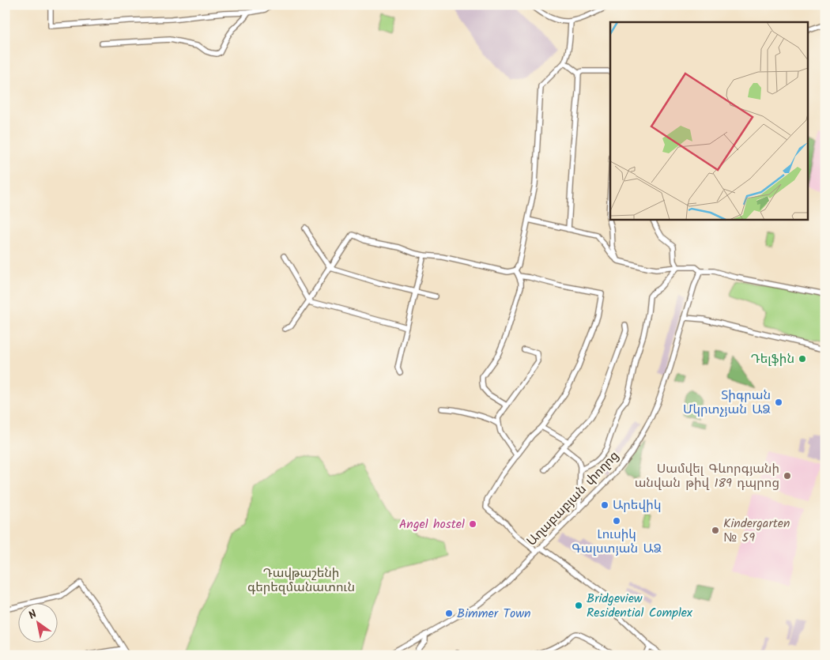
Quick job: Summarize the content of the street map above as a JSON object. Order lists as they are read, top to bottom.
{
  "streets": {
    "street": ["Աղաբաբյան փողոց"]
  },
  "parks": ["Դավթաշենի գերեզմանատուն"],
  "places": [
    "Դելֆին",
    "Տիգրան Մկրտչյան ԱՁ",
    "Սամվել Գևորգյանի անվան թիվ 189 դպրոց",
    "Արեվիկ",
    "Լուսիկ Գալստյան ԱՁ",
    "Angel hostel",
    "Kindergarten № 59",
    "Bridgeview Residential Complex",
    "Bimmer Town"
  ],
  "north": "top left"
}
